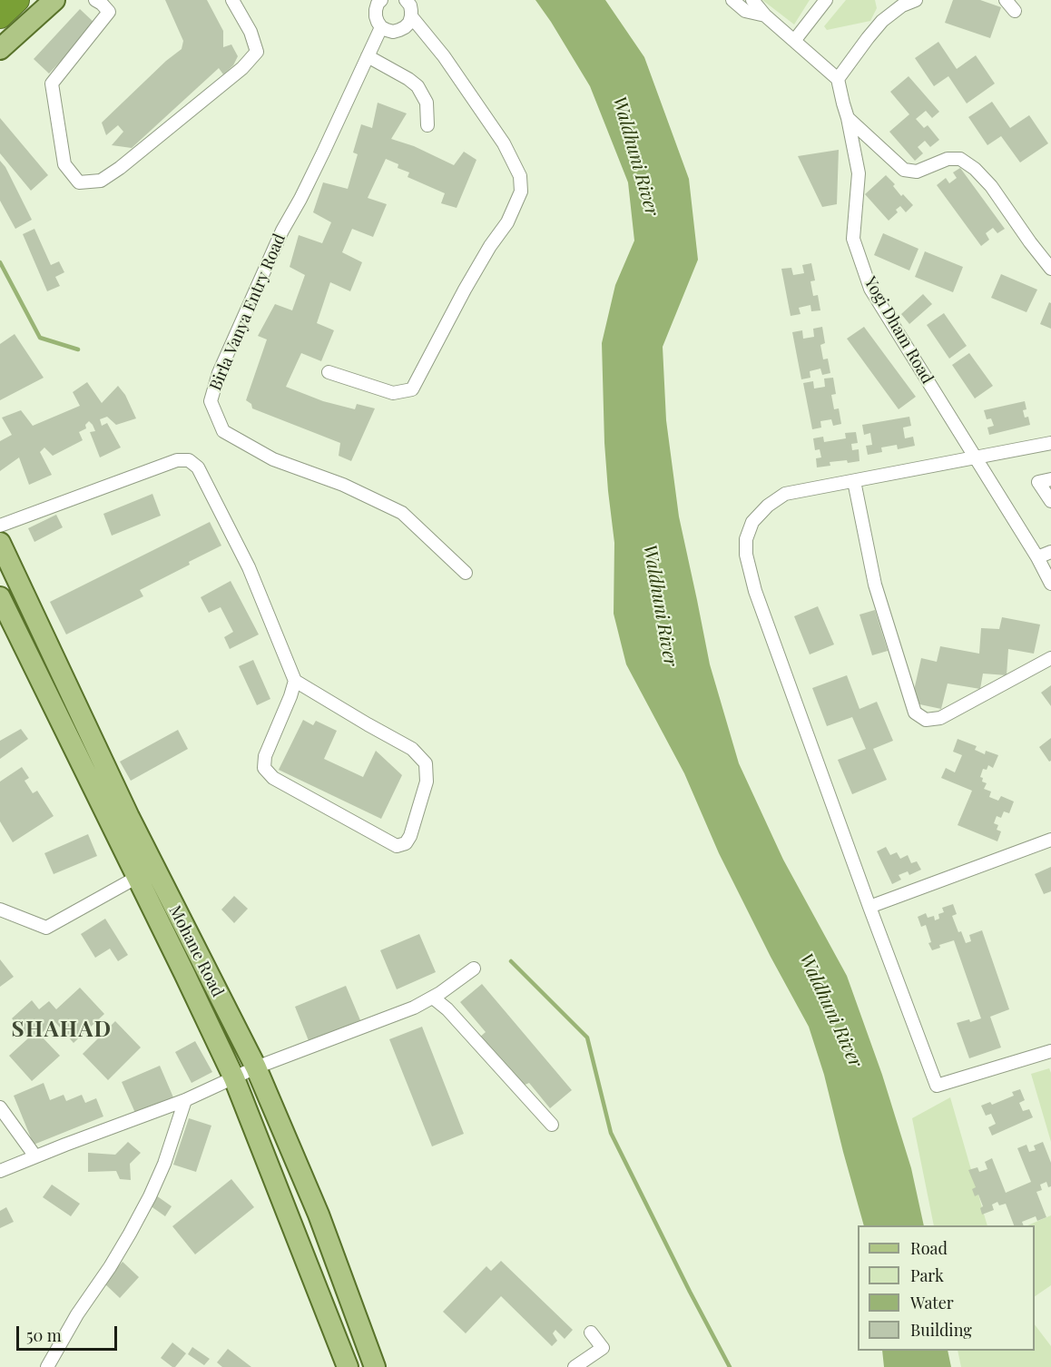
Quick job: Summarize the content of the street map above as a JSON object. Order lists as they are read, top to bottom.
{
  "streets": {
    "main road": ["Mohane Road"],
    "street": ["Birla Vanya Entry Road", "Yogi Dham Road"]
  },
  "districts": ["SHAHAD"],
  "water": ["Waldhuni River"],
  "legend": [
    "Road",
    "Park",
    "Water",
    "Building"
  ],
  "scale_bar": "50 m"
}
